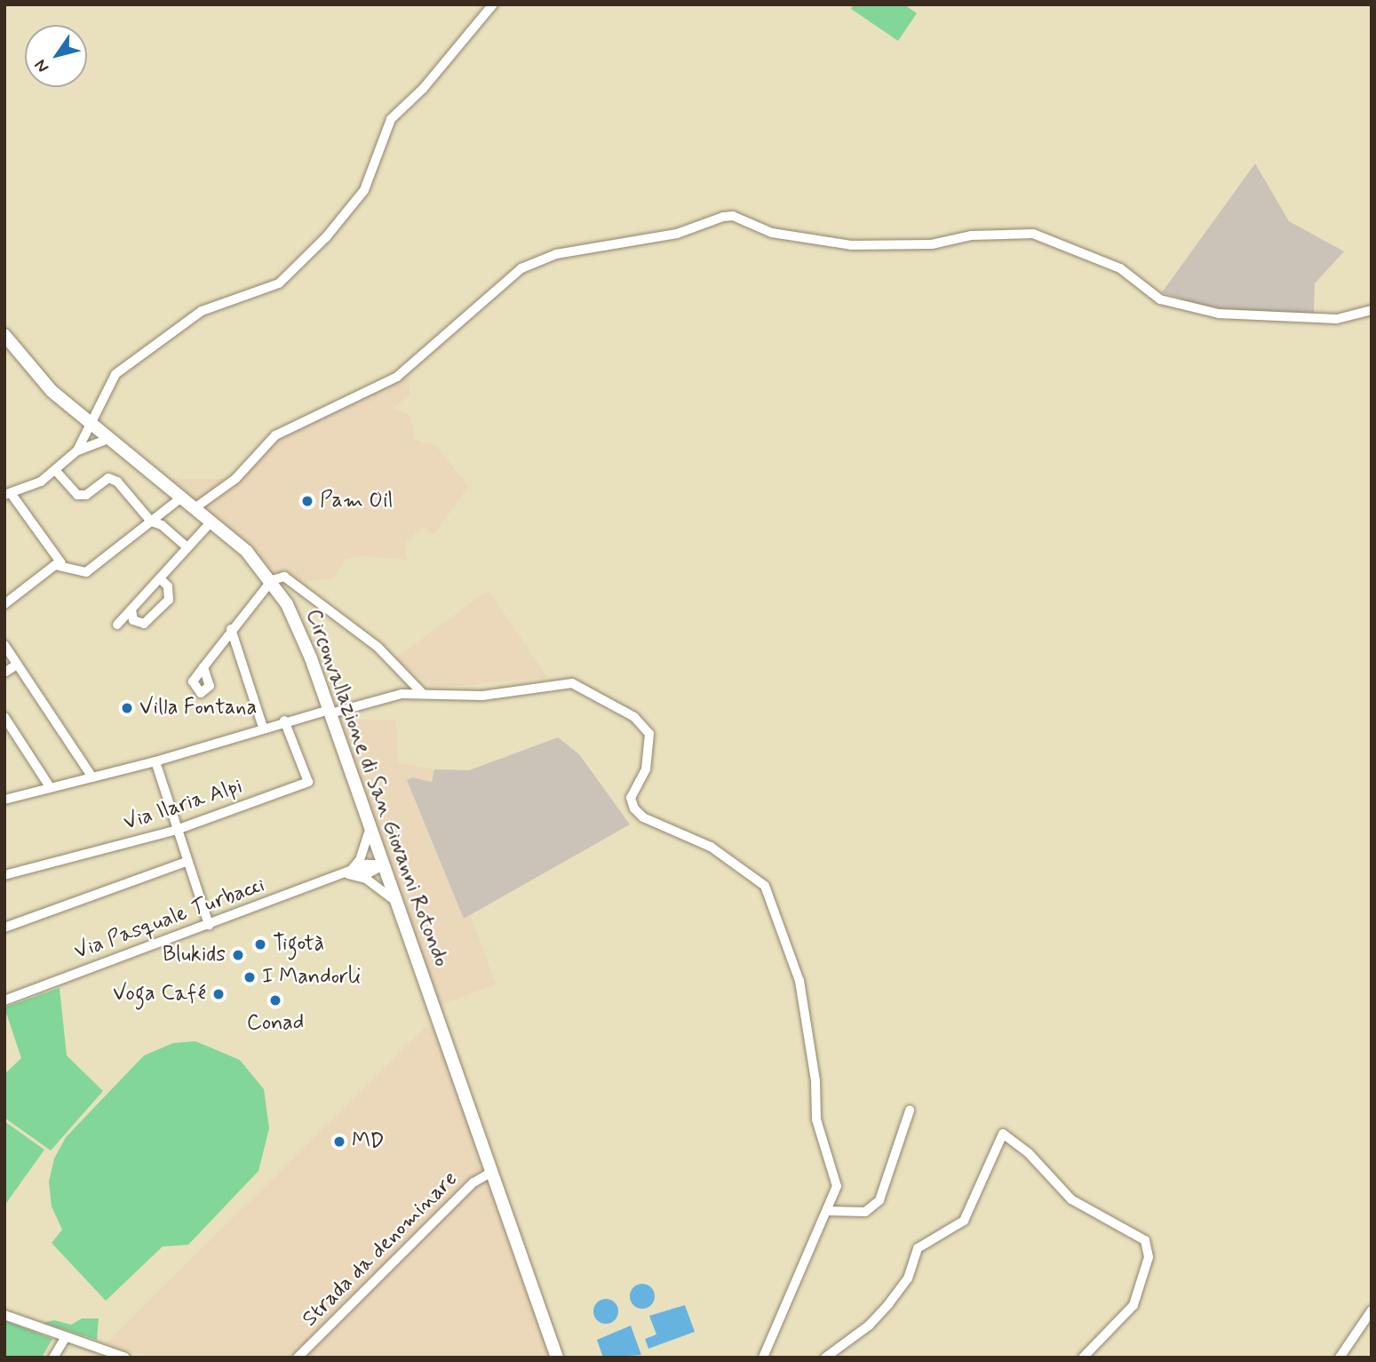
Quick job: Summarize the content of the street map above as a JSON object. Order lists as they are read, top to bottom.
{
  "streets": {
    "main road": ["Circonvallazione di San Giovanni Rotondo"],
    "street": ["Via Ilaria Alpi", "Via Pasquale Turbacci", "Strada da denominare"]
  },
  "crossings": [
    ["Circonvallazione di San Giovanni Rotondo", "Via Pasquale Turbacci"],
    ["Circonvallazione di San Giovanni Rotondo", "Strada da denominare"]
  ],
  "places": [
    "Pam Oil",
    "Villa Fontana",
    "Tigotà",
    "Blukids",
    "I Mandorli",
    "Voga Café",
    "Conad",
    "MD"
  ],
  "north": "bottom left"
}
